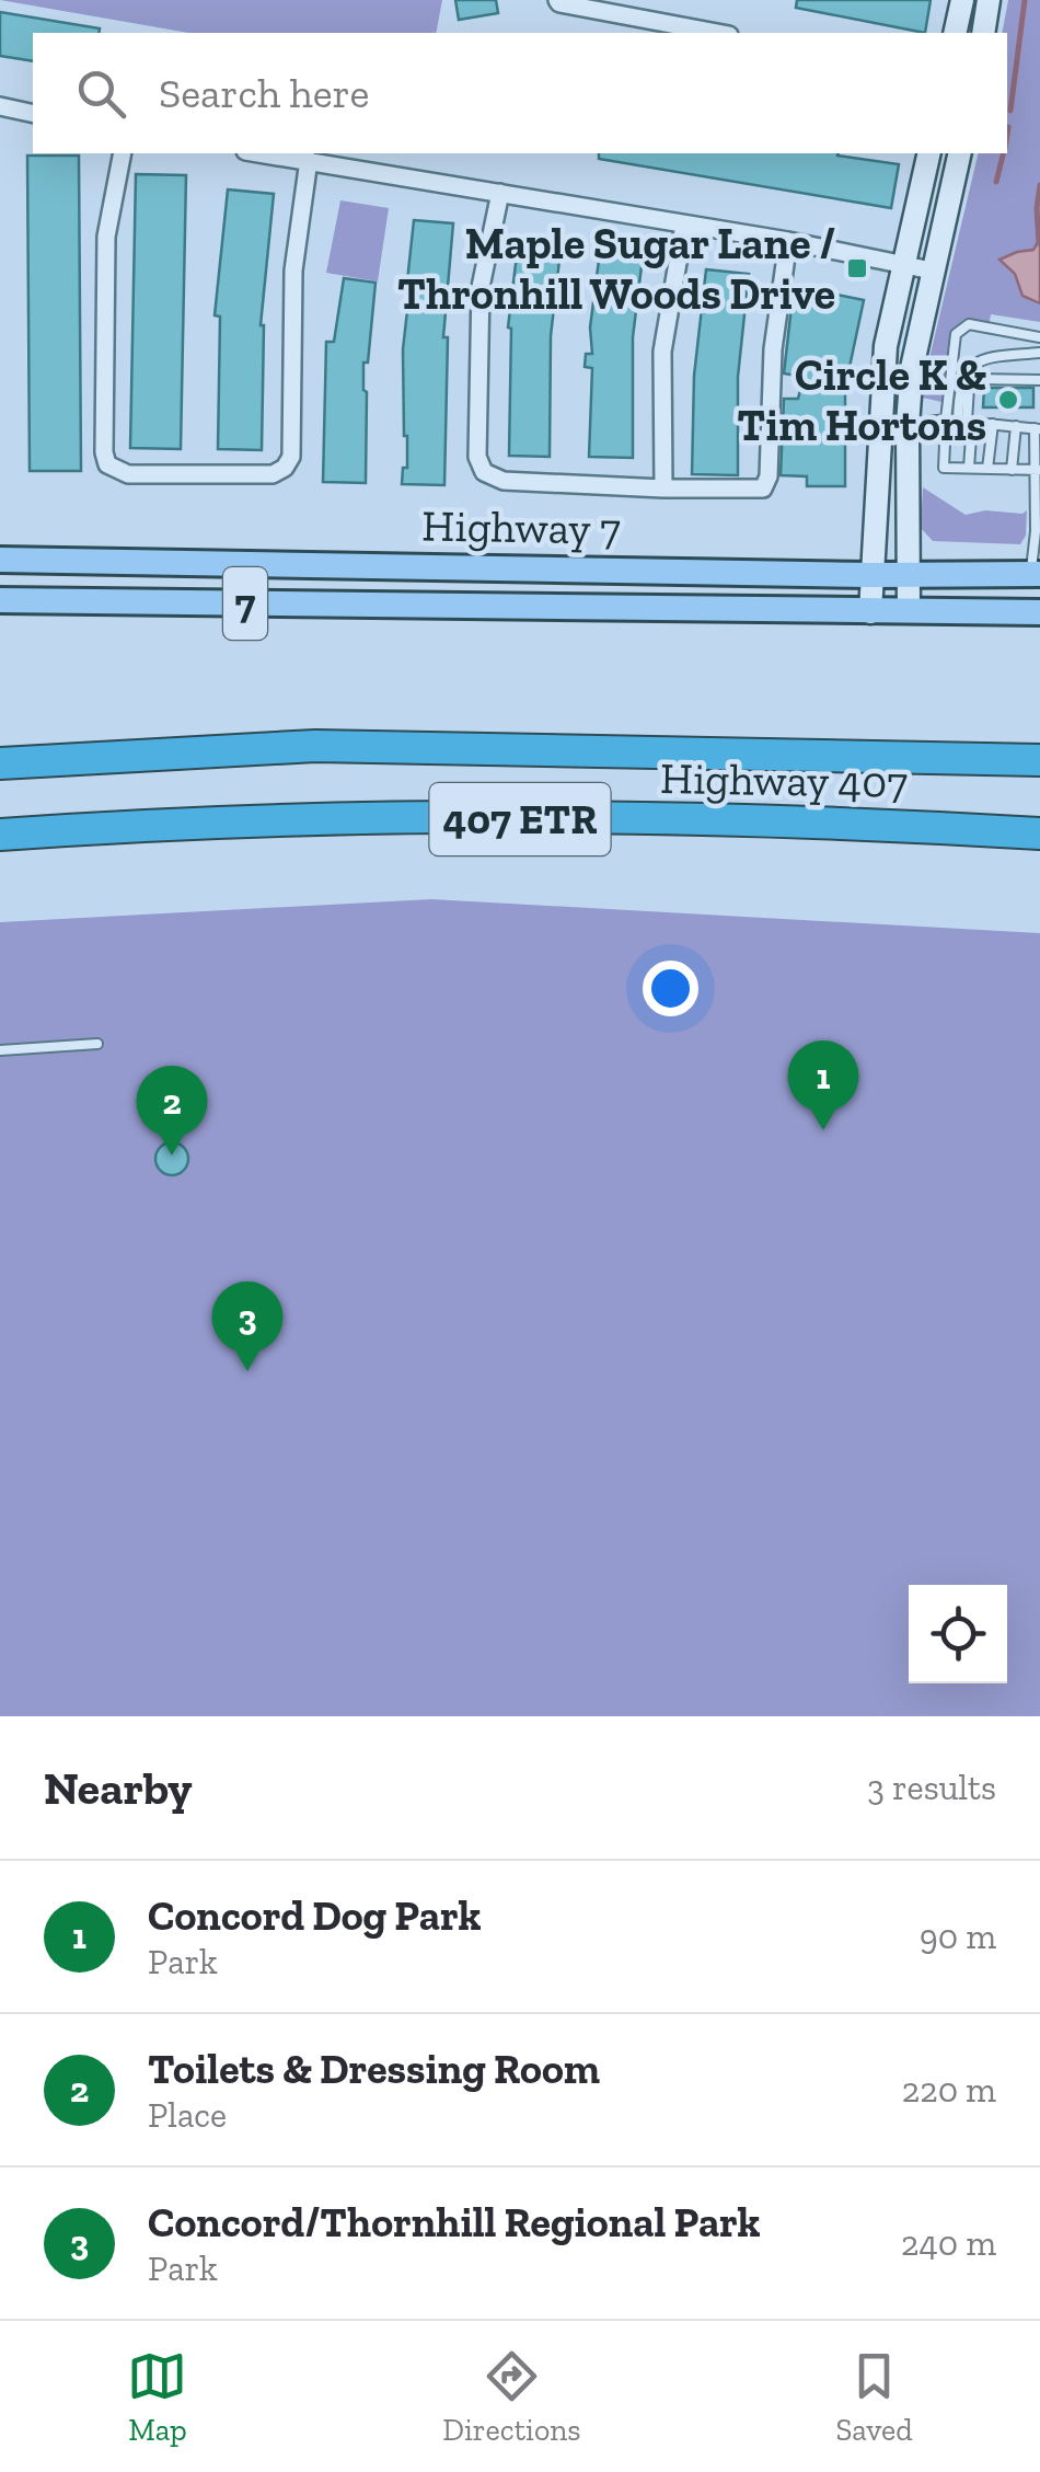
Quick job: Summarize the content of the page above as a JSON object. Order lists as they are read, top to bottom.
{
  "streets": {
    "highway": ["Highway 407", "407 ETR"],
    "main road": ["Highway 7", "7"]
  },
  "places": {
    "transit": ["Maple Sugar Lane / Thronhill Woods Drive"],
    "other": ["Circle K & Tim Hortons"]
  },
  "page": {
    "search": "Search here",
    "pins": ["1", "2", "3"],
    "heading": ["Nearby", "3 results"],
    "list": [
      {
        "mark": "1",
        "name": "Concord Dog Park",
        "note": "Park",
        "value": "90 m"
      },
      {
        "mark": "2",
        "name": "Toilets & Dressing Room",
        "note": "Place",
        "value": "220 m"
      },
      {
        "mark": "3",
        "name": "Concord/Thornhill Regional Park",
        "note": "Park",
        "value": "240 m"
      }
    ],
    "nav": ["Map", "Directions", "Saved"]
  }
}
